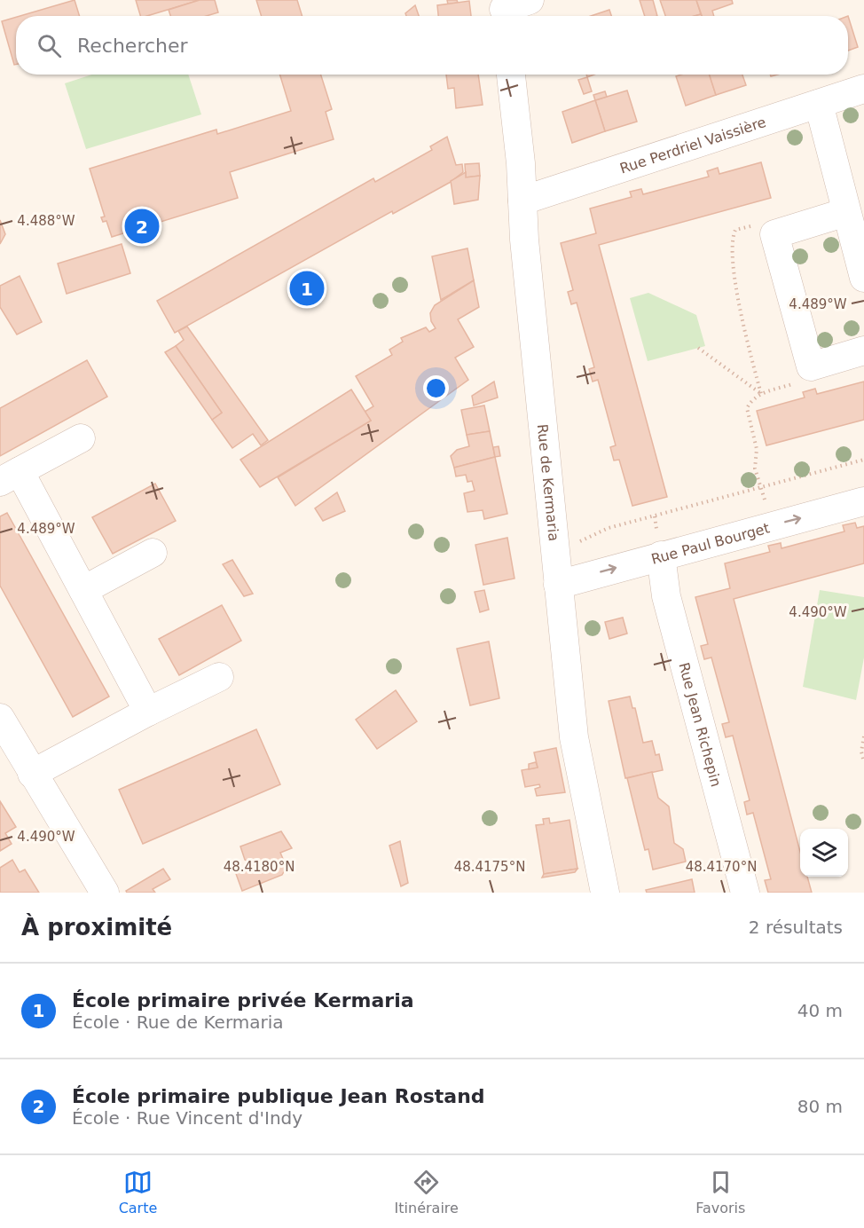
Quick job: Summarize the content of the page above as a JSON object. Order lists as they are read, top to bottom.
{
  "streets": {
    "street": [
      "Rue Perdriel Vaissière",
      "Rue de Kermaria",
      "Rue Paul Bourget",
      "Rue Jean Richepin"
    ]
  },
  "crossings": [
    ["Rue Perdriel Vaissière", "Rue de Kermaria"],
    ["Rue de Kermaria", "Rue Paul Bourget"],
    ["Rue Paul Bourget", "Rue Jean Richepin"]
  ],
  "one_way": ["Rue Paul Bourget"],
  "page": {
    "search": "Rechercher",
    "pins": ["2", "1"],
    "heading": ["À proximité", "2 résultats"],
    "list": [
      {
        "mark": "1",
        "name": "École primaire privée Kermaria",
        "note": "École · Rue de Kermaria",
        "value": "40 m"
      },
      {
        "mark": "2",
        "name": "École primaire publique Jean Rostand",
        "note": "École · Rue Vincent d'Indy",
        "value": "80 m"
      }
    ],
    "nav": ["Carte", "Itinéraire", "Favoris"]
  },
  "coordinates": [
    "4.488°W",
    "4.489°W",
    "4.490°W",
    "48.4180°N",
    "48.4175°N",
    "48.4170°N"
  ]
}
